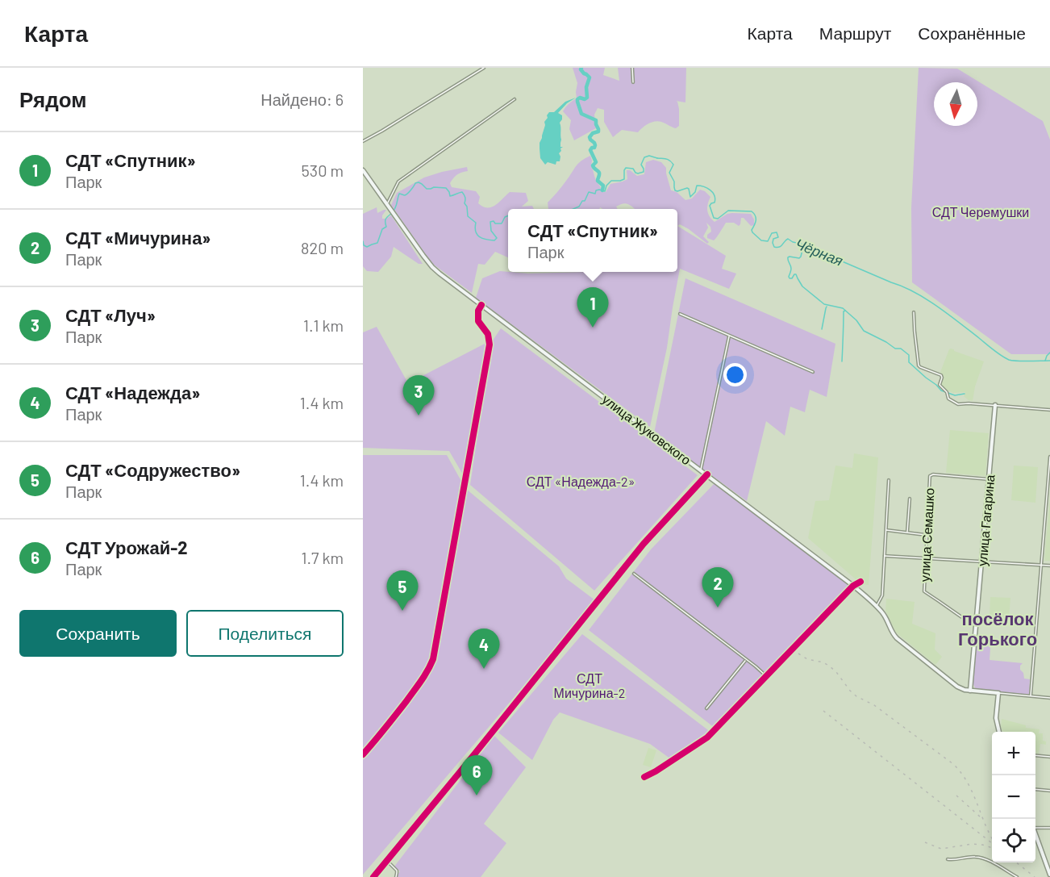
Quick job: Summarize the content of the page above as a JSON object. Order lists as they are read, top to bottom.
{
  "streets": {
    "main road": ["улица Жуковского", "улица Гагарина"],
    "street": ["улица Семашко"]
  },
  "crossings": [
    ["улица Жуковского", "улица Гагарина"],
    ["улица Гагарина", "улица Семашко"]
  ],
  "districts": ["посёлок Горького"],
  "water": ["Чёрная"],
  "parks": ["СДТ Черемушки", "СДТ «Надежда-2»", "СДТ Мичурина-2"],
  "north": "bottom",
  "page": {
    "header": "Карта",
    "nav": ["Карта", "Маршрут", "Сохранённые"],
    "heading": ["Рядом", "Найдено: 6"],
    "list": [
      {
        "mark": "1",
        "name": "СДТ «Спутник»",
        "note": "Парк",
        "value": "530 m"
      },
      {
        "mark": "2",
        "name": "СДТ «Мичурина»",
        "note": "Парк",
        "value": "820 m"
      },
      {
        "mark": "3",
        "name": "СДТ «Луч»",
        "note": "Парк",
        "value": "1.1 km"
      },
      {
        "mark": "4",
        "name": "СДТ «Надежда»",
        "note": "Парк",
        "value": "1.4 km"
      },
      {
        "mark": "5",
        "name": "СДТ «Содружество»",
        "note": "Парк",
        "value": "1.4 km"
      },
      {
        "mark": "6",
        "name": "СДТ Урожай-2",
        "note": "Парк",
        "value": "1.7 km"
      }
    ],
    "popup": ["СДТ «Спутник»", "Парк"],
    "pins": [
      "1",
      "3",
      "2",
      "5",
      "4",
      "6"
    ],
    "buttons": ["Сохранить", "Поделиться"],
    "map_buttons": ["+", "−"]
  }
}
